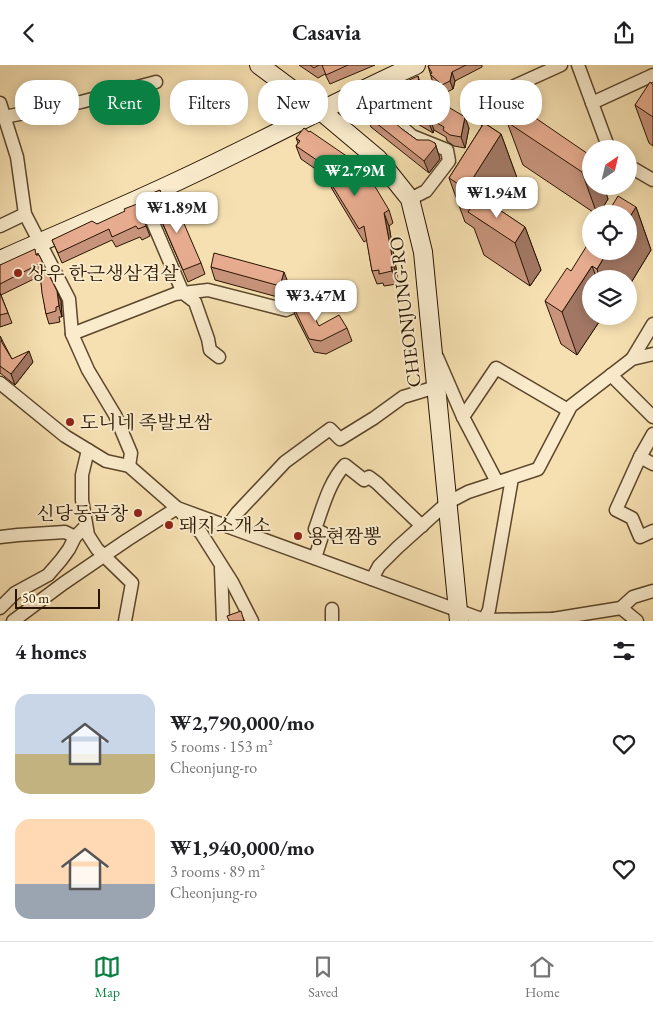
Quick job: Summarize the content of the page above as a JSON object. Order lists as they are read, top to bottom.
{
  "streets": {
    "street": ["CHEONJUNG-RO"]
  },
  "places": [
    "상우 한근생삼겹살",
    "도니네 족발보쌈",
    "신당동곱창",
    "돼지소개소",
    "용현짬뽕"
  ],
  "scale_bar": "50 m",
  "north": "top right",
  "page": {
    "header": "Casavia",
    "chip": [
      "Buy",
      "Rent",
      "Filters",
      "New",
      "Apartment",
      "House"
    ],
    "price": [
      "₩2.79M",
      "₩1.94M",
      "₩1.89M",
      "₩3.47M"
    ],
    "scale": "50 m",
    "heading": "4 homes",
    "list": [
      {
        "name": "₩2,790,000/mo",
        "note": "5 rooms · 153 m² · Cheonjung-ro"
      },
      {
        "name": "₩1,940,000/mo",
        "note": "3 rooms · 89 m² · Cheonjung-ro"
      }
    ],
    "tabs": ["Map", "Saved", "Home"]
  }
}
